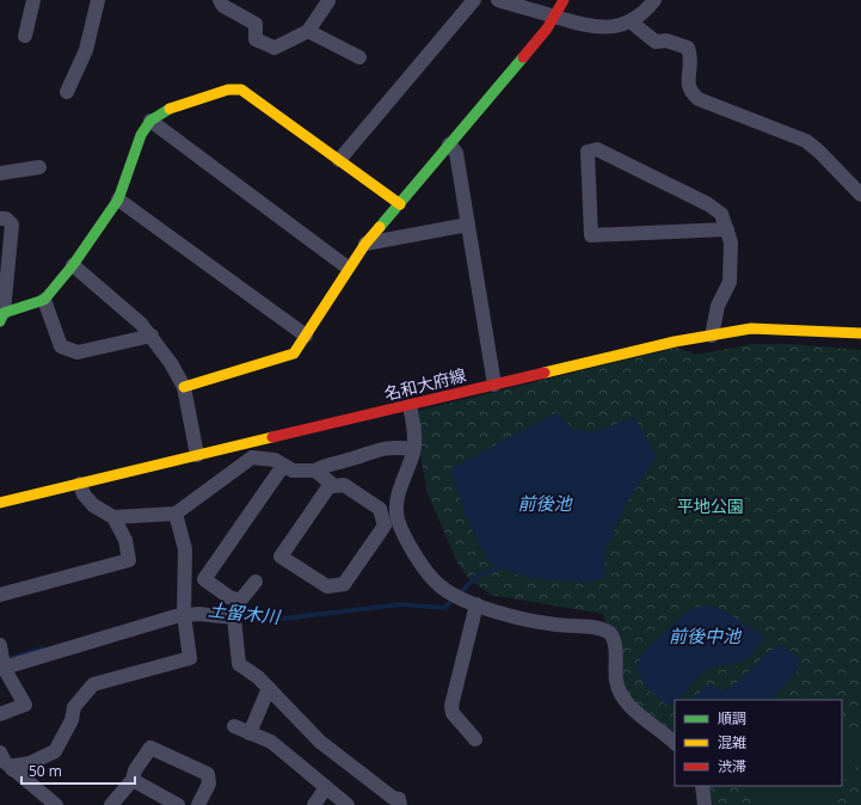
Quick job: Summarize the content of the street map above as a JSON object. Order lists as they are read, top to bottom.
{
  "streets": {
    "street": ["名和大府線"]
  },
  "water": ["前後池", "土留木川", "前後中池"],
  "parks": ["平地公園"],
  "legend": ["順調", "混雑", "渋滞"],
  "scale_bar": "50 m"
}
